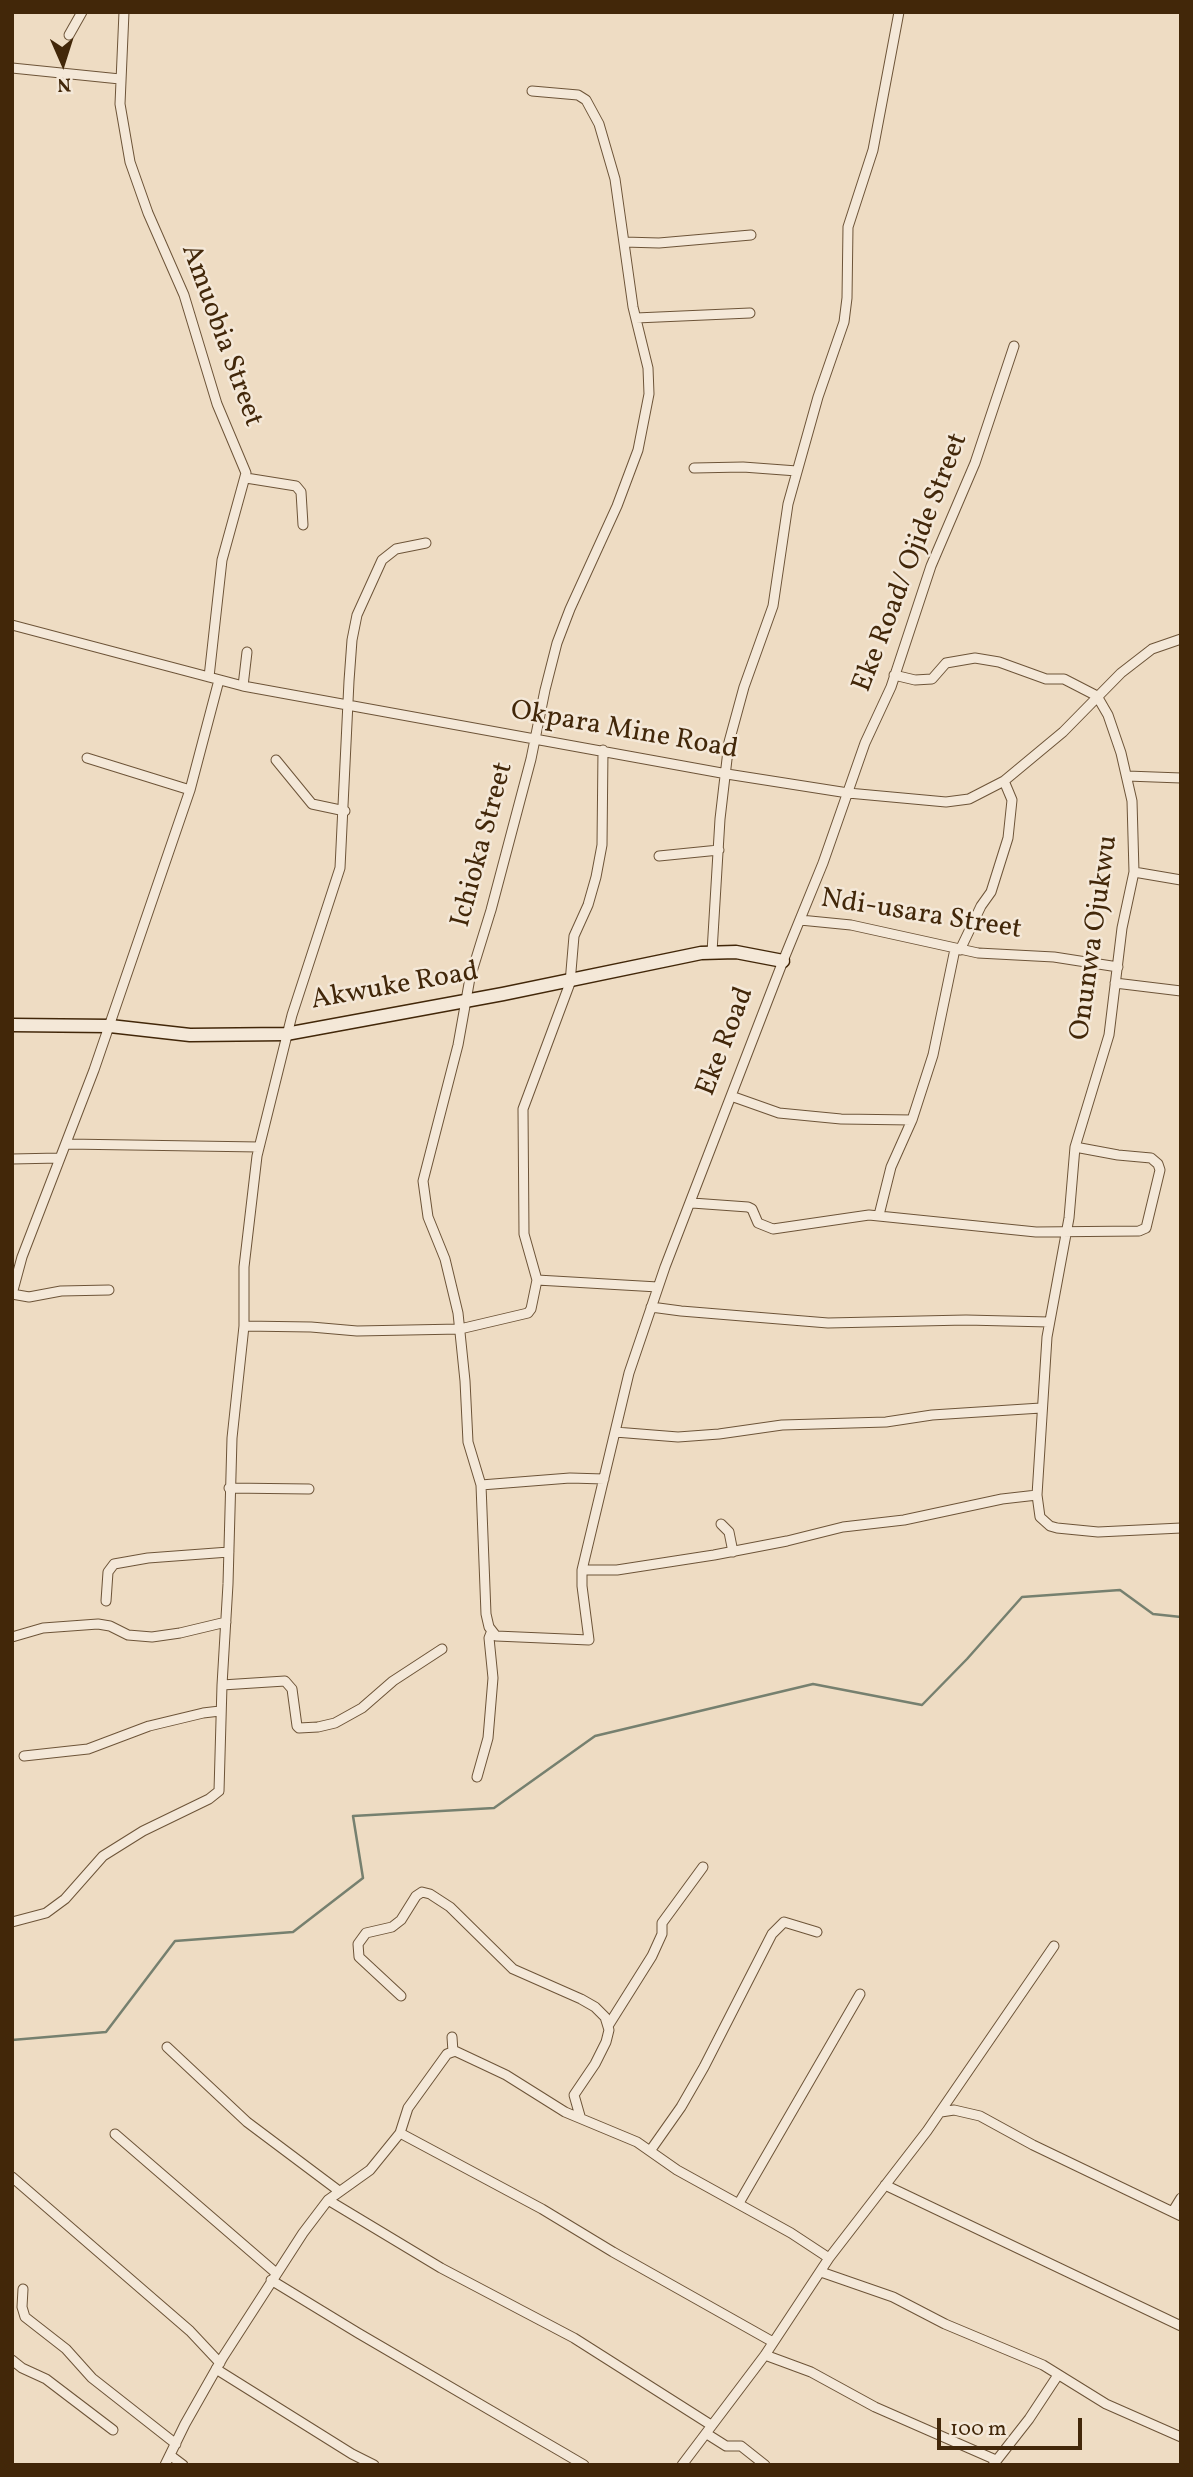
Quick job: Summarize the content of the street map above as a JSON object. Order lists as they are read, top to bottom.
{
  "streets": {
    "main road": ["Akwuke Road"],
    "street": [
      "Amuobia Street",
      "Eke Road/ Ojide Street",
      "Okpara Mine Road",
      "Ichioka Street",
      "Ndi-usara Street",
      "Onunwa Ojukwu",
      "Eke Road"
    ]
  },
  "crossings": [
    ["Eke Road/ Ojide Street", "Okpara Mine Road"],
    ["Eke Road/ Ojide Street", "Eke Road"],
    ["Okpara Mine Road", "Ichioka Street"],
    ["Okpara Mine Road", "Onunwa Ojukwu"],
    ["Okpara Mine Road", "Eke Road"],
    ["Ichioka Street", "Akwuke Road"],
    ["Ichioka Street", "Eke Road"],
    ["Ndi-usara Street", "Onunwa Ojukwu"],
    ["Ndi-usara Street", "Eke Road"],
    ["Akwuke Road", "Eke Road"]
  ],
  "scale_bar": "100 m",
  "north": "bottom"
}
